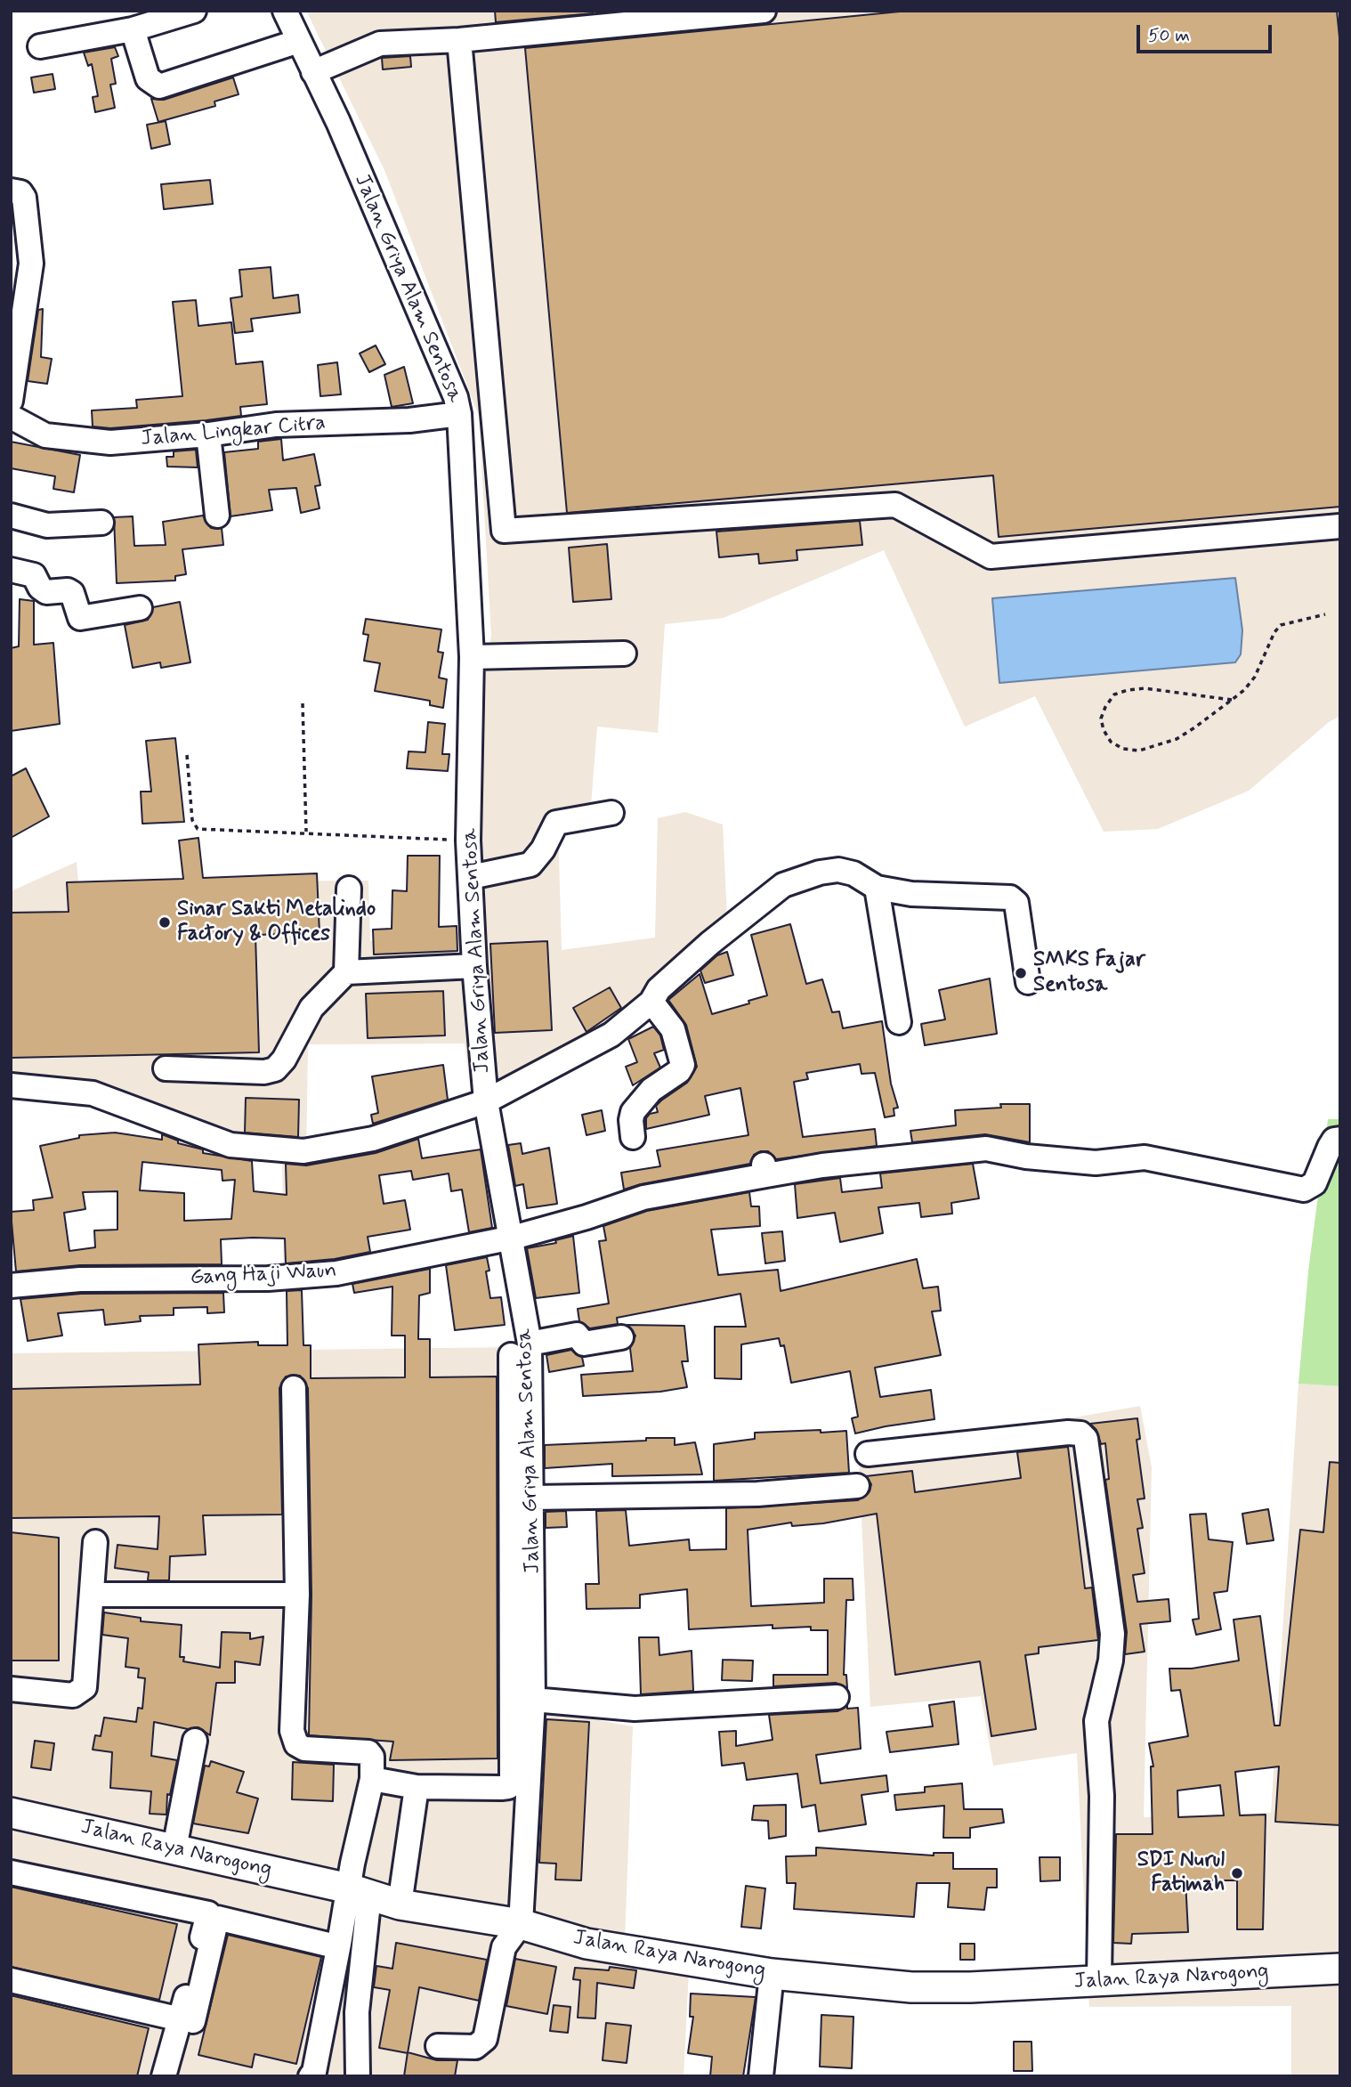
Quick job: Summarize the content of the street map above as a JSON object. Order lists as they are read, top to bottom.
{
  "streets": {
    "main road": ["Jalan Raya Narogong"],
    "street": ["Jalan Griya Alam Sentosa", "Jalan Lingkar Citra", "Gang Haji Waun"]
  },
  "crossings": [
    ["Jalan Griya Alam Sentosa", "Jalan Lingkar Citra"],
    ["Jalan Griya Alam Sentosa", "Gang Haji Waun"],
    ["Jalan Griya Alam Sentosa", "Jalan Raya Narogong"]
  ],
  "places": ["Sinar Sakti Metalindo Factory & Offices", "SMKS Fajar Sentosa", "SDI Nurul Fatimah"],
  "scale_bar": "50 m"
}
